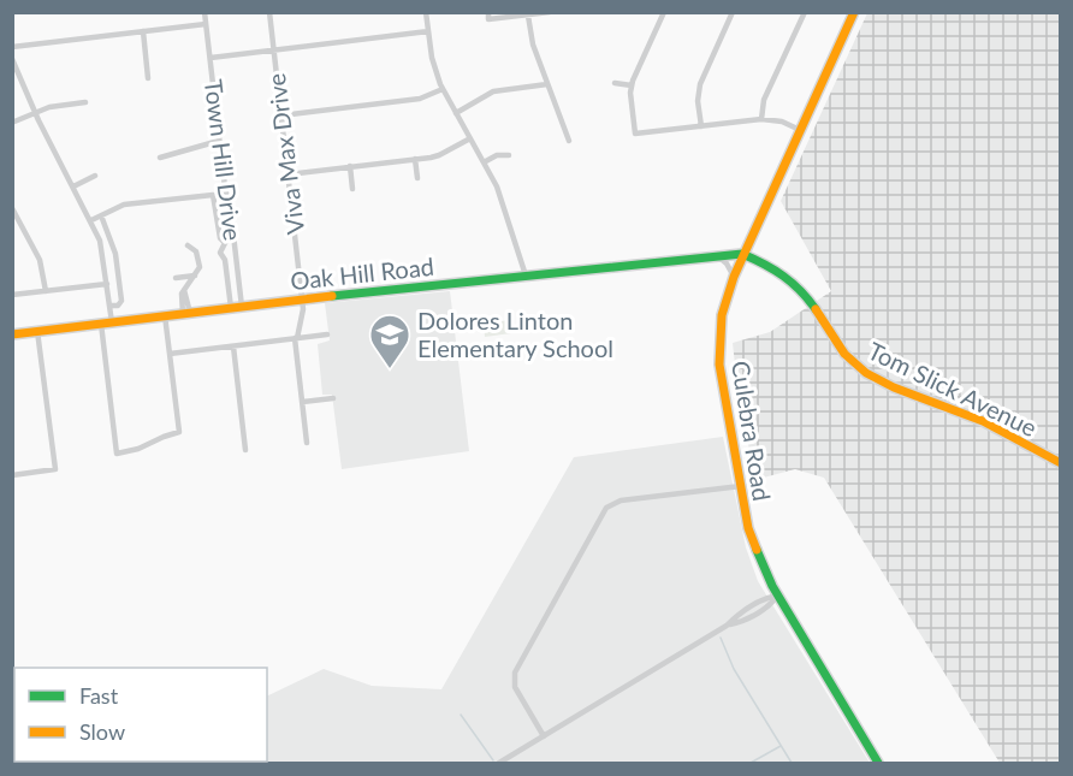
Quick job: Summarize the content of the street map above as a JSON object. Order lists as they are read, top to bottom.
{
  "streets": {
    "street": [
      "Viva Max Drive",
      "Town Hill Drive",
      "Oak Hill Road",
      "Tom Slick Avenue",
      "Culebra Road"
    ]
  },
  "crossings": [
    ["Viva Max Drive", "Oak Hill Road"],
    ["Town Hill Drive", "Oak Hill Road"],
    ["Oak Hill Road", "Tom Slick Avenue"],
    ["Oak Hill Road", "Culebra Road"],
    ["Tom Slick Avenue", "Culebra Road"]
  ],
  "places": {
    "school or university": ["Dolores Linton Elementary School"]
  },
  "legend": ["Fast", "Slow"]
}
